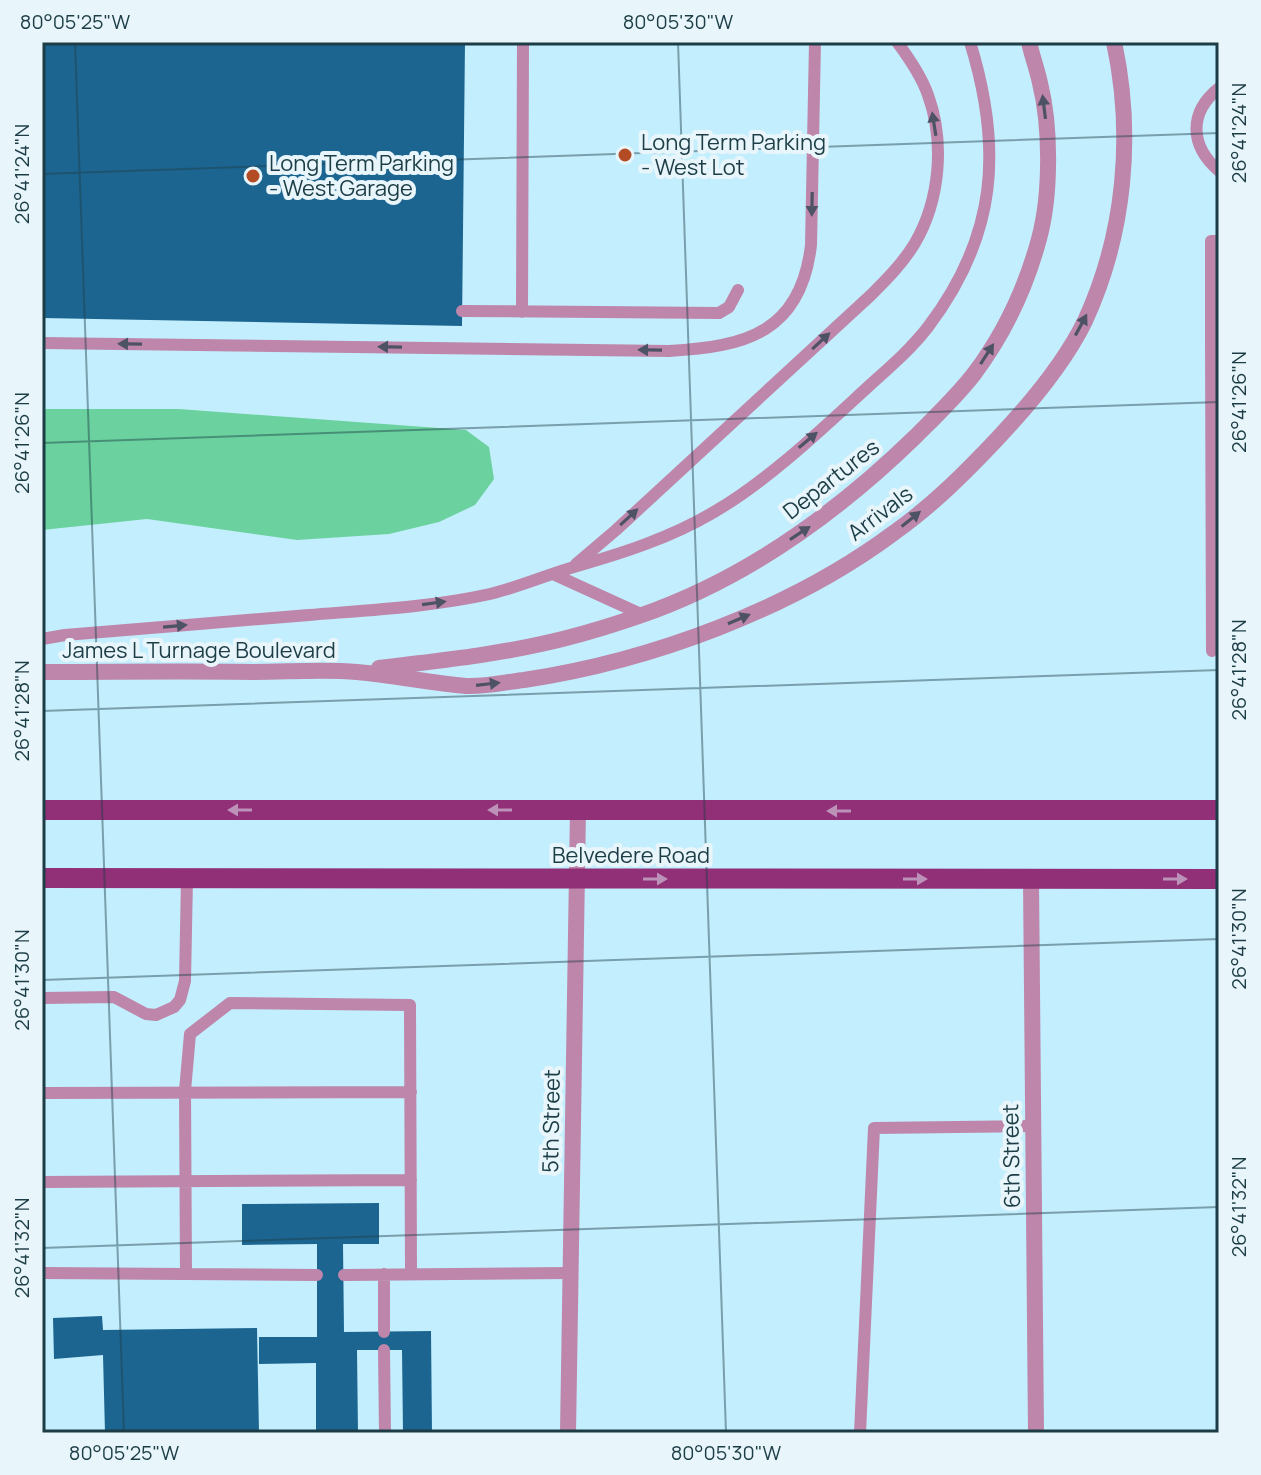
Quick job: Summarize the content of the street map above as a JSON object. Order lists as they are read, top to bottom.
{
  "streets": {
    "main road": ["Belvedere Road"],
    "street": [
      "Departures",
      "Arrivals",
      "James L Turnage Boulevard",
      "5th Street",
      "6th Street"
    ]
  },
  "crossings": [
    ["Departures", "Arrivals"],
    ["Departures", "James L Turnage Boulevard"],
    ["Arrivals", "James L Turnage Boulevard"],
    ["Belvedere Road", "5th Street"],
    ["Belvedere Road", "6th Street"]
  ],
  "one_way": ["Departures", "Arrivals"],
  "places": ["Long Term Parking - West Lot", "Long Term Parking - West Garage"],
  "coordinates": [
    "80°05'25\"W",
    "80°05'30\"W",
    "26°41'24\"N",
    "26°41'26\"N",
    "26°41'28\"N",
    "26°41'30\"N",
    "26°41'32\"N"
  ]
}
